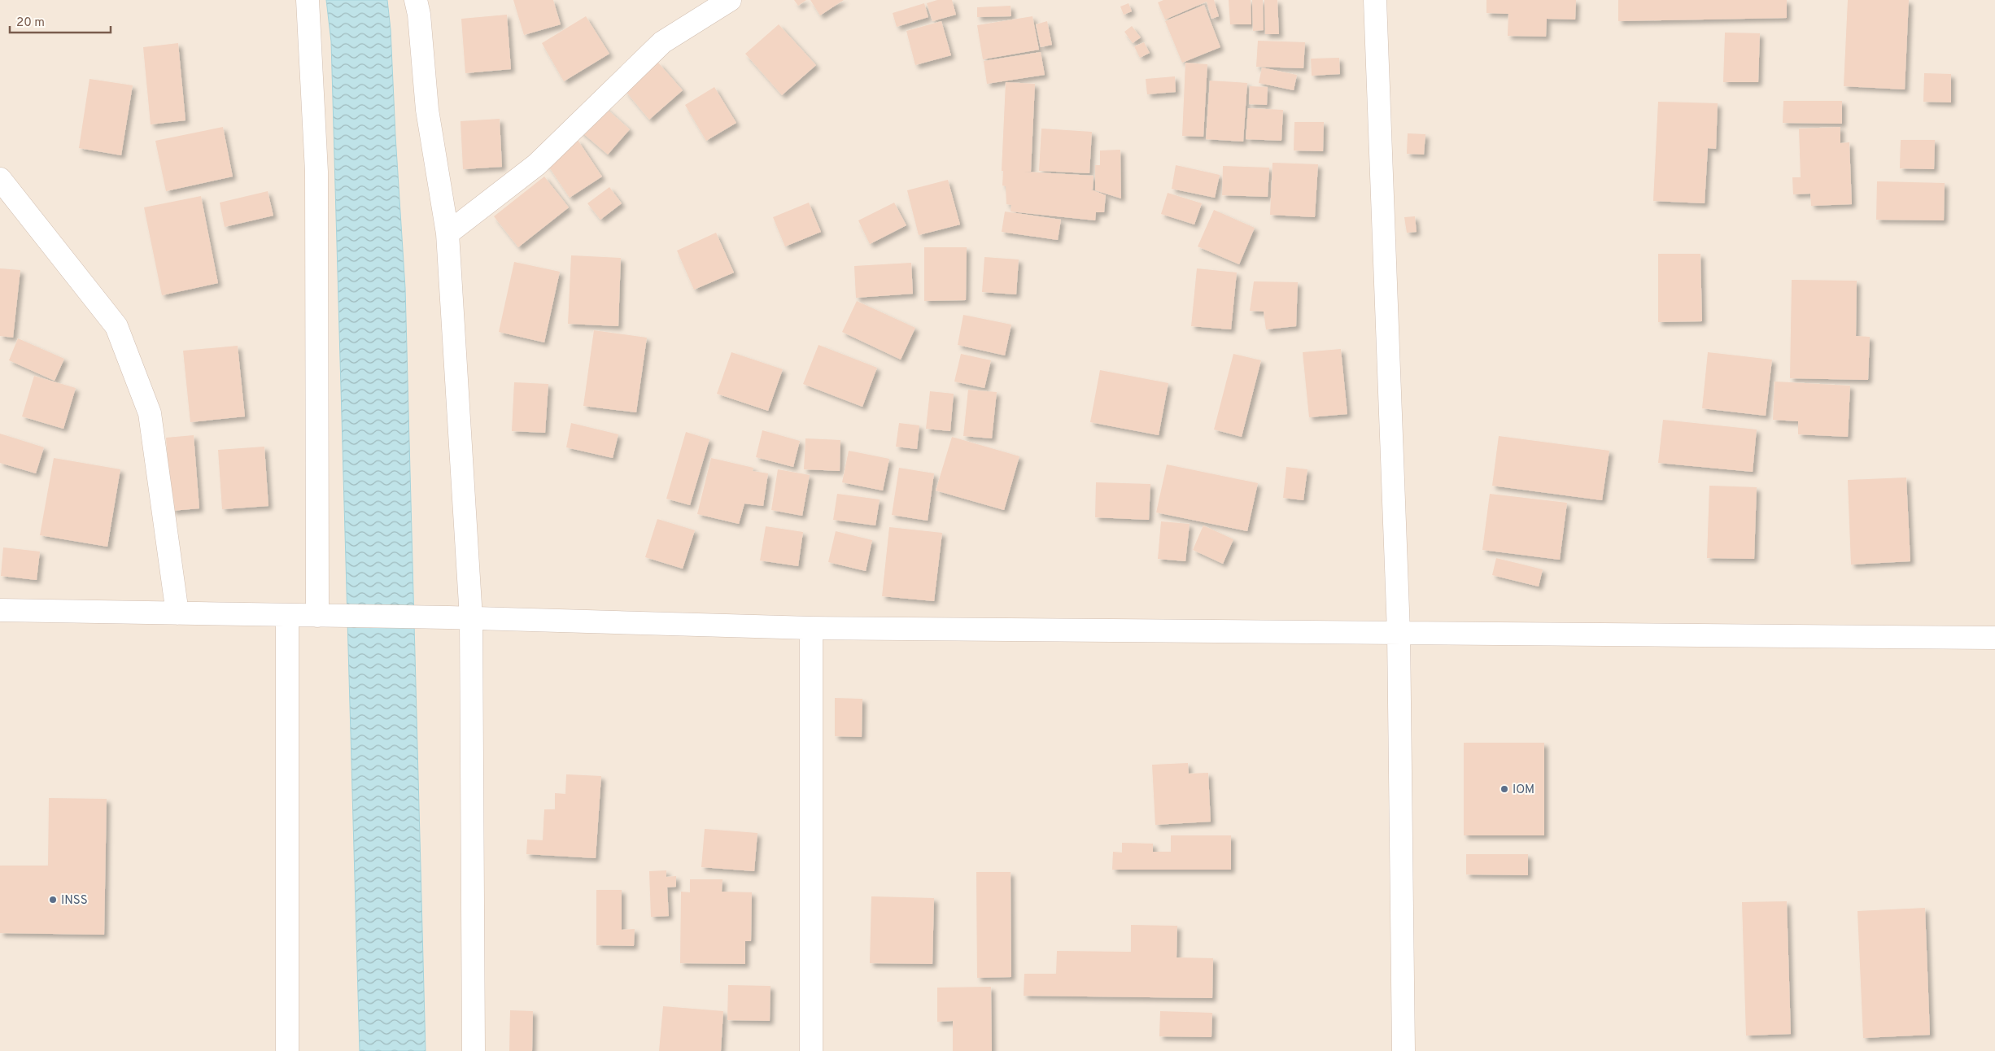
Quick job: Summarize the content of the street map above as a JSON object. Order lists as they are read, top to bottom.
{
  "places": ["IOM", "INSS"],
  "scale_bar": "20 m"
}
